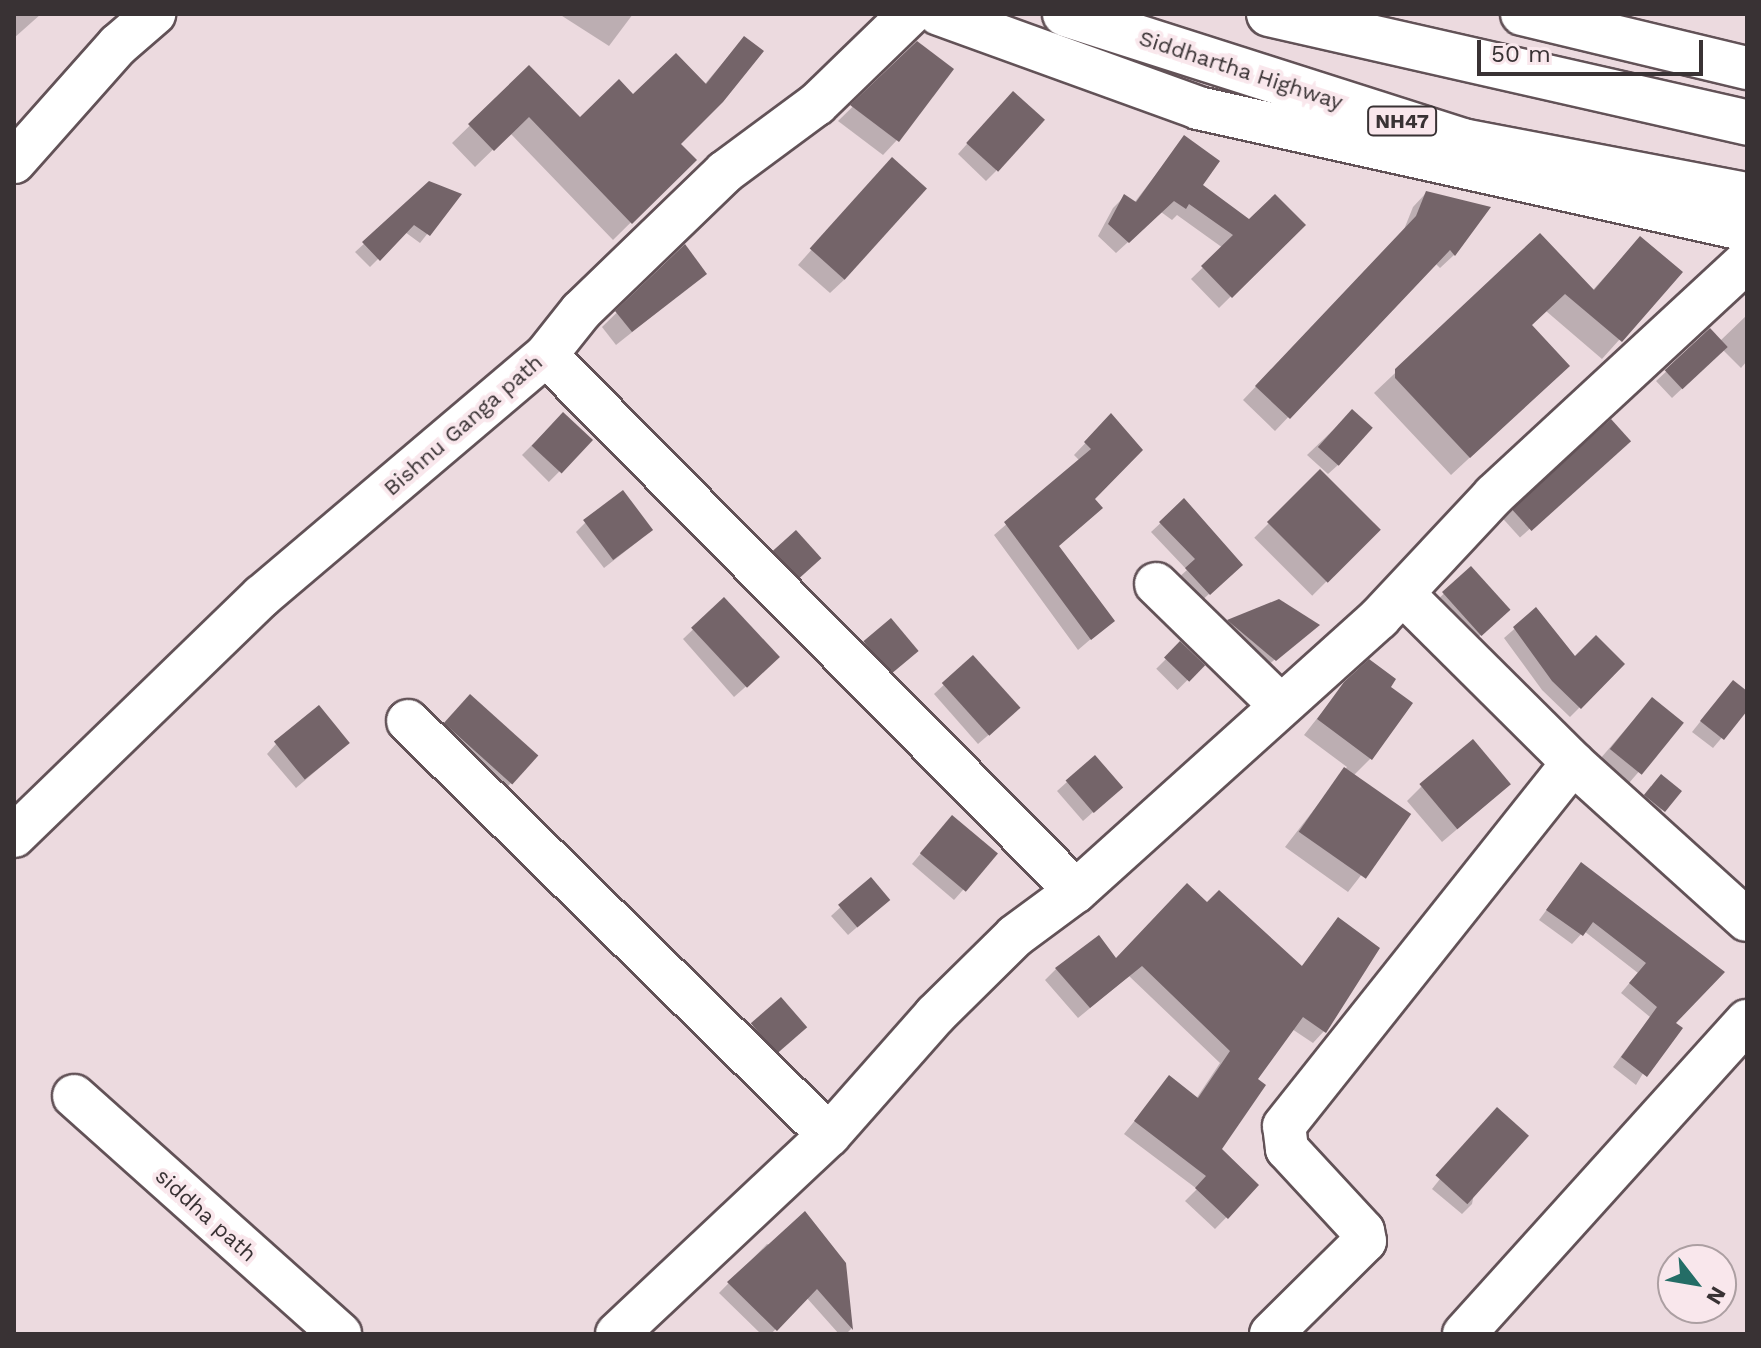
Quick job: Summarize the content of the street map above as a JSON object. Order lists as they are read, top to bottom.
{
  "streets": {
    "highway": ["Siddhartha Highway", "NH47"],
    "street": ["Bishnu Ganga path", "siddha path"]
  },
  "scale_bar": "50 m",
  "north": "bottom right"
}
